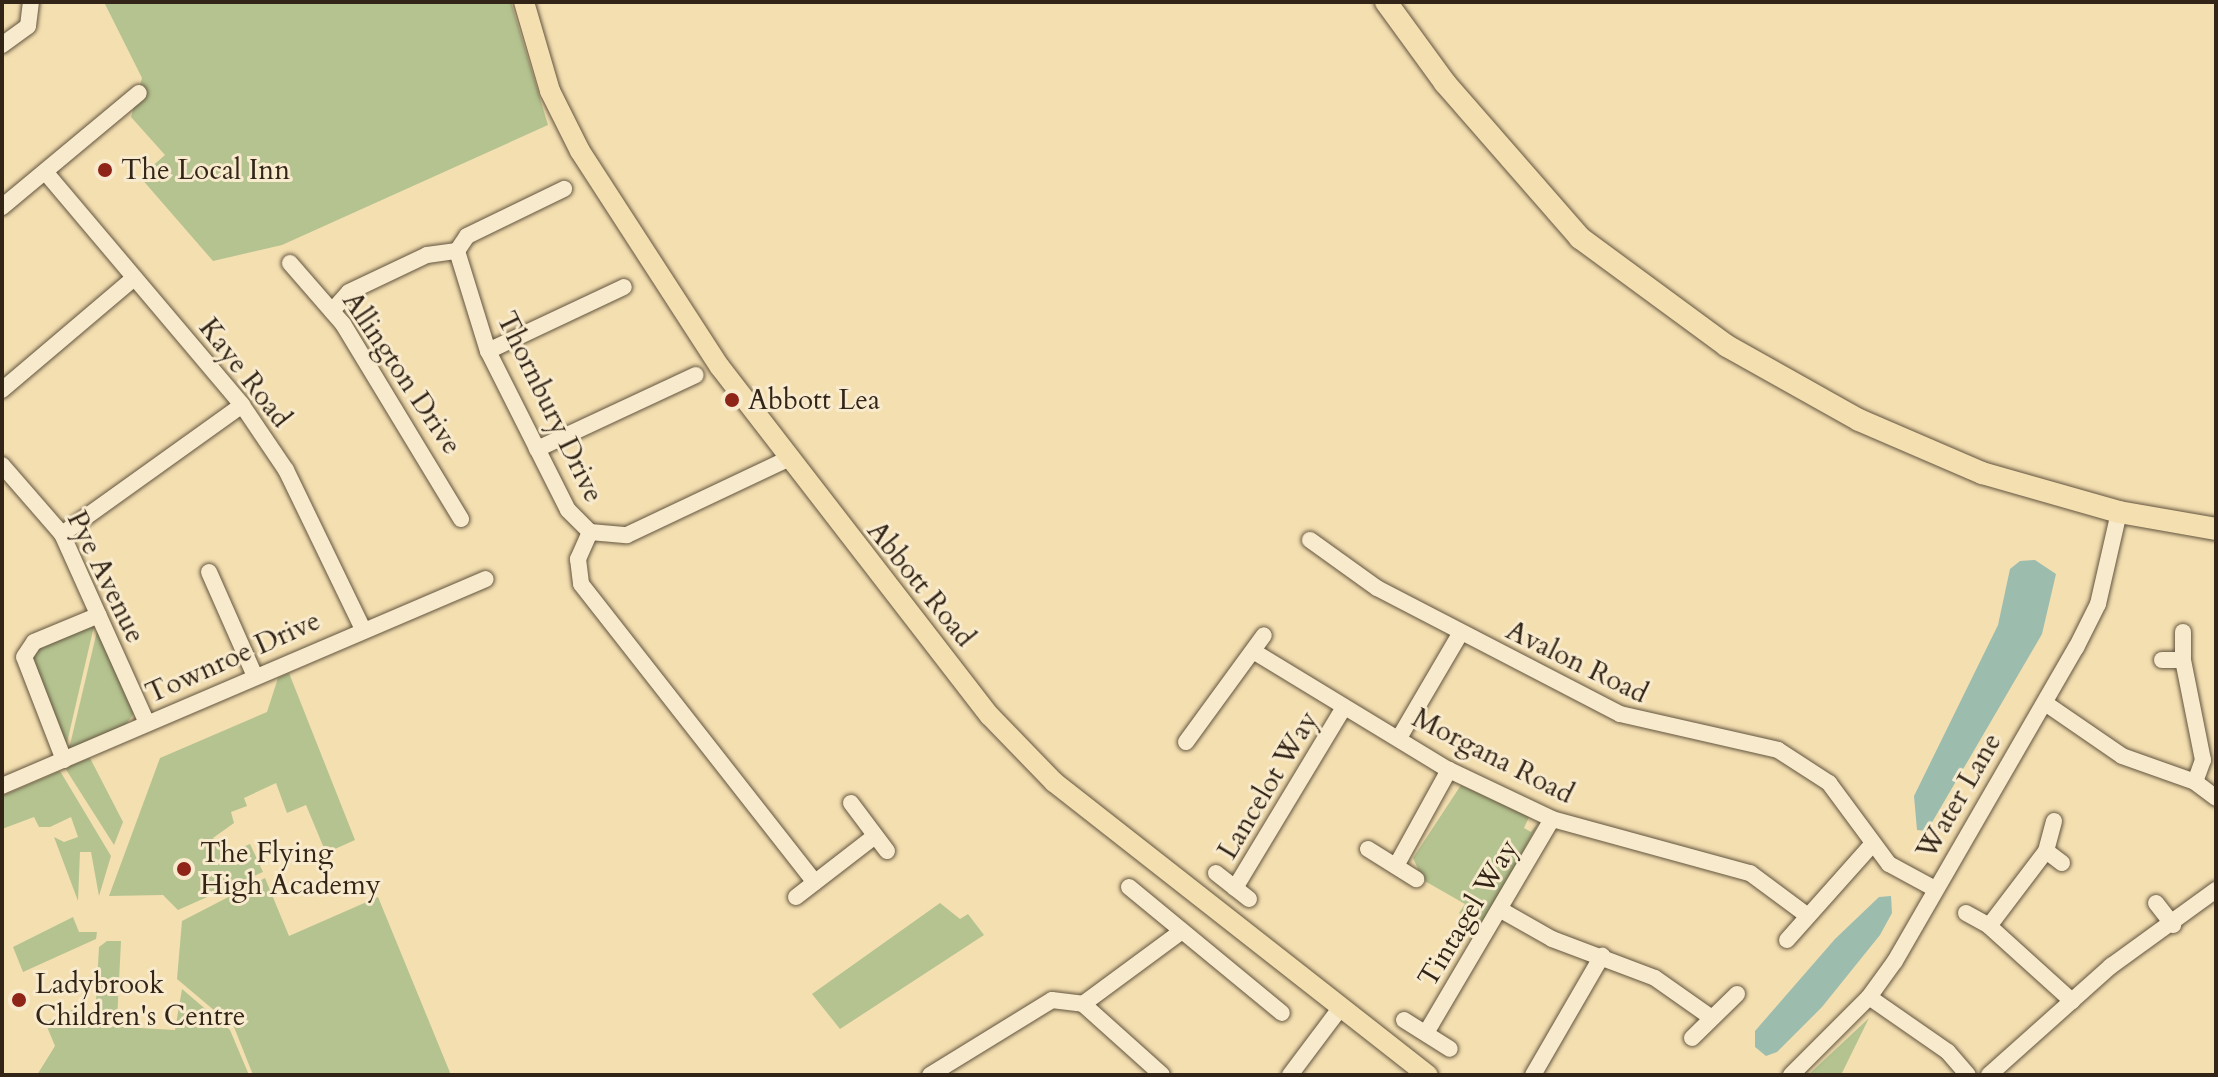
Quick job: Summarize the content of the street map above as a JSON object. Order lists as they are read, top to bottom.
{
  "streets": {
    "main road": ["Abbott Road"],
    "street": [
      "Kaye Road",
      "Allington Drive",
      "Thornbury Drive",
      "Pye Avenue",
      "Townroe Drive",
      "Avalon Road",
      "Morgana Road",
      "Lancelot Way",
      "Water Lane",
      "Tintagel Way"
    ]
  },
  "crossings": [
    ["Kaye Road", "Townroe Drive"],
    ["Pye Avenue", "Townroe Drive"],
    ["Avalon Road", "Water Lane"],
    ["Morgana Road", "Lancelot Way"],
    ["Morgana Road", "Tintagel Way"]
  ],
  "places": [
    "The Local Inn",
    "Abbott Lea",
    "The Flying High Academy",
    "Ladybrook Children's Centre"
  ]
}
